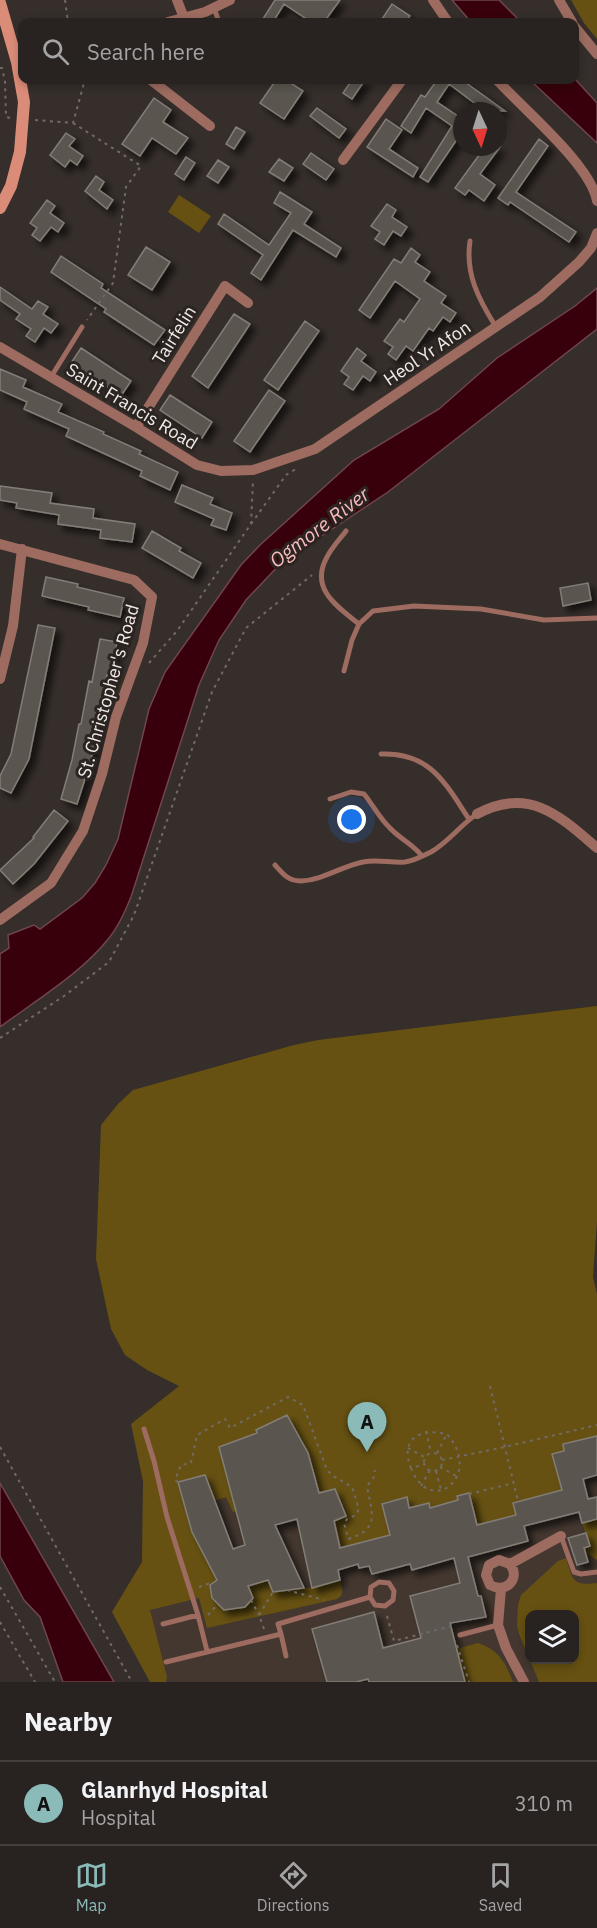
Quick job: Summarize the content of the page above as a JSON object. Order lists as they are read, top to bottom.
{
  "streets": {
    "street": [
      "Tairfelin",
      "Heol Yr Afon",
      "Saint Francis Road",
      "St. Christopher's Road"
    ]
  },
  "crossings": [
    ["Tairfelin", "Saint Francis Road"],
    ["Heol Yr Afon", "Saint Francis Road"]
  ],
  "water": ["Ogmore River"],
  "north": "bottom",
  "page": {
    "search": "Search here",
    "pins": "A",
    "heading": "Nearby",
    "list": [
      {
        "mark": "A",
        "name": "Glanrhyd Hospital",
        "note": "Hospital",
        "value": "310 m"
      }
    ],
    "nav": ["Map", "Directions", "Saved"]
  }
}
